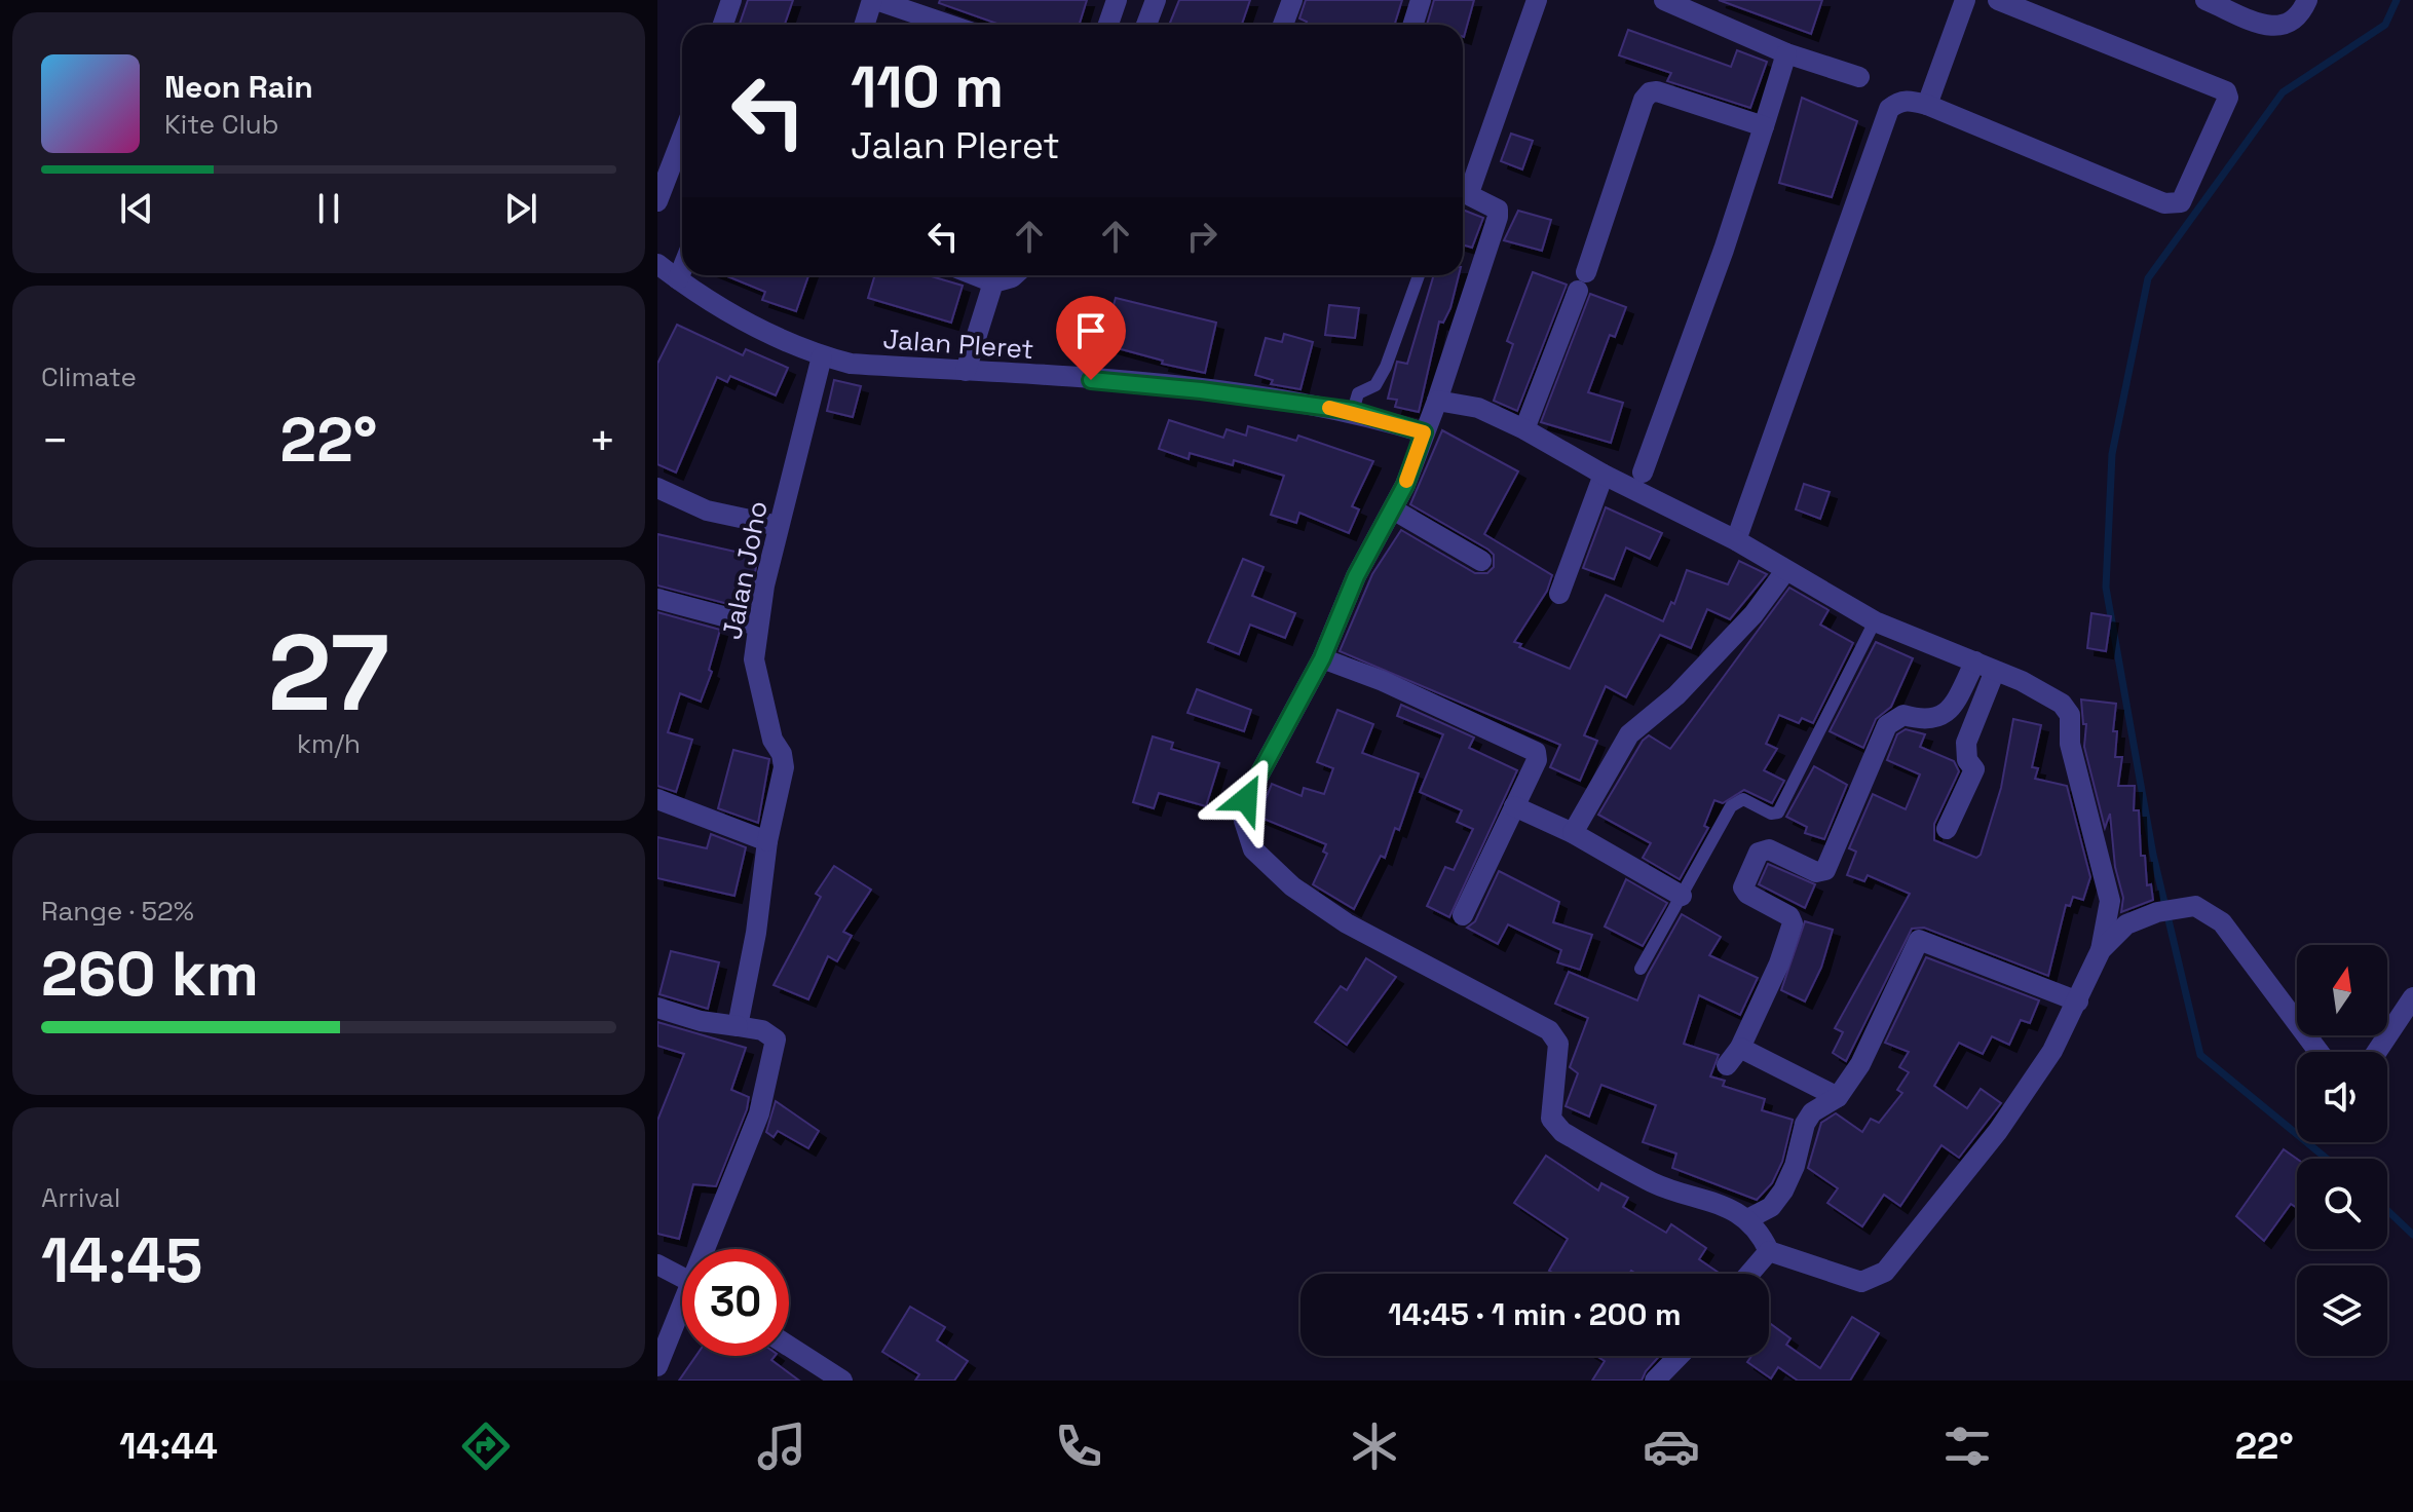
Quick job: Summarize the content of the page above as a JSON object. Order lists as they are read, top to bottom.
{
  "streets": {
    "street": ["Jalan Pleret", "Jalan Joho"]
  },
  "crossings": [
    ["Jalan Pleret", "Jalan Joho"]
  ],
  "north": "top",
  "page": {
    "turn": ["110 m", "Jalan Pleret"],
    "song": ["Neon Rain", "Kite Club"],
    "tile": [
      "Climate",
      ["27", "km/h"],
      ["Range · 52%", "260 km"],
      ["Arrival", "14:45"]
    ],
    "heat": ["−", "22°", "+"],
    "limit": "30",
    "trip": "14:45 · 1 min · 200 m",
    "tabs": ["14:44", "22°"]
  }
}
